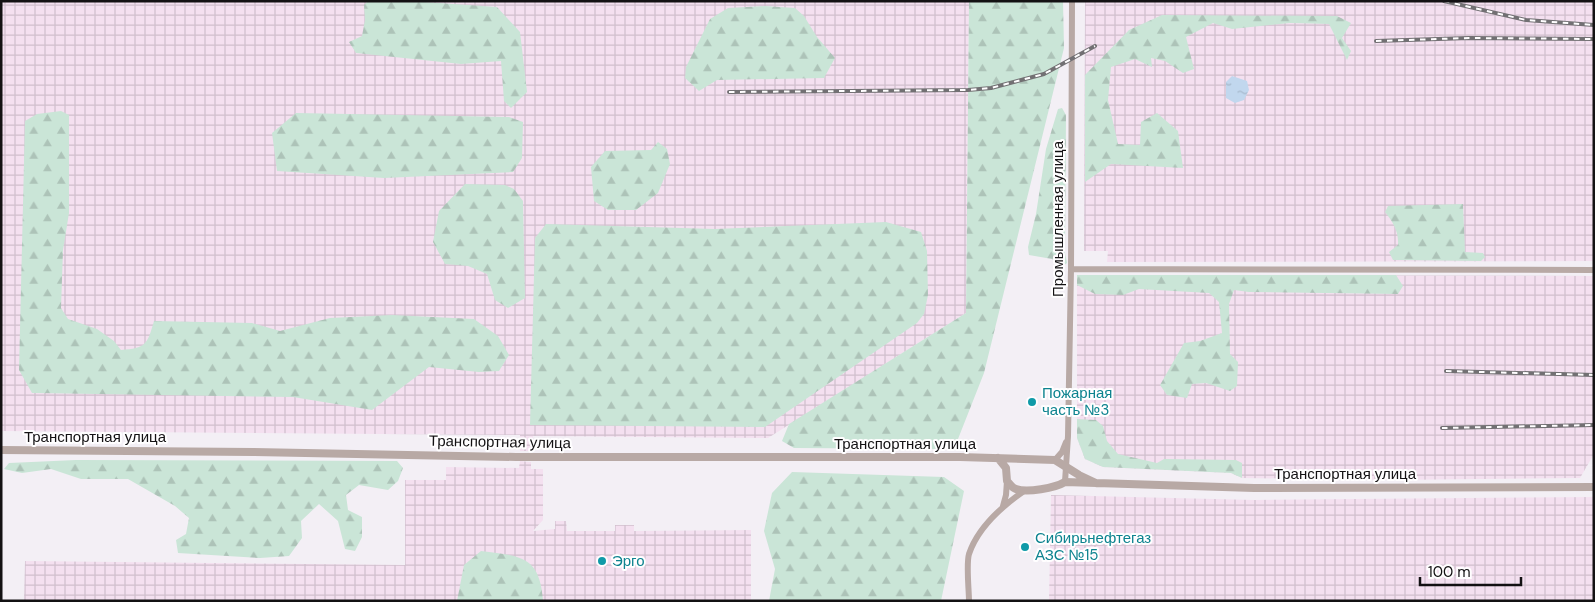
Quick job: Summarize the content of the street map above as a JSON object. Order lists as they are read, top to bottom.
{
  "streets": {
    "street": ["Промышленная улица", "Транспортная улица"]
  },
  "crossings": [
    ["Промышленная улица", "Транспортная улица"]
  ],
  "places": ["Пожарная часть №3", "Сибирьнефтегаз АЗС №15", "Эрго"],
  "scale_bar": "100 m"
}
